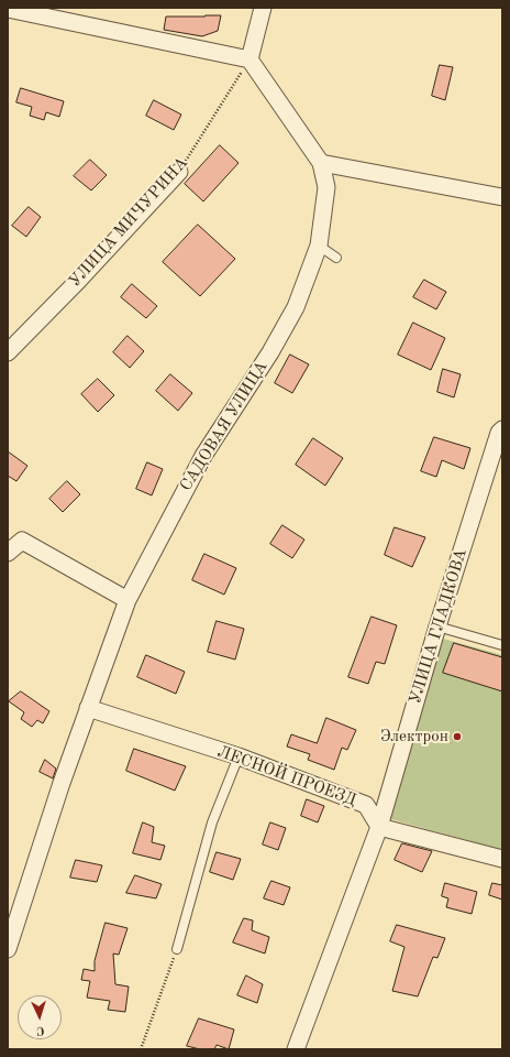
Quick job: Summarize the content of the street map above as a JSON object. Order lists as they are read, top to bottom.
{
  "streets": {
    "street": [
      "УЛИЦА МИЧУРИНА",
      "САДОВАЯ УЛИЦА",
      "УЛИЦА ГЛАДКОВА",
      "ЛЕСНОЙ ПРОЕЗД"
    ]
  },
  "crossings": [
    ["САДОВАЯ УЛИЦА", "ЛЕСНОЙ ПРОЕЗД"],
    ["УЛИЦА ГЛАДКОВА", "ЛЕСНОЙ ПРОЕЗД"]
  ],
  "places": ["Электрон"],
  "north": "bottom"
}
